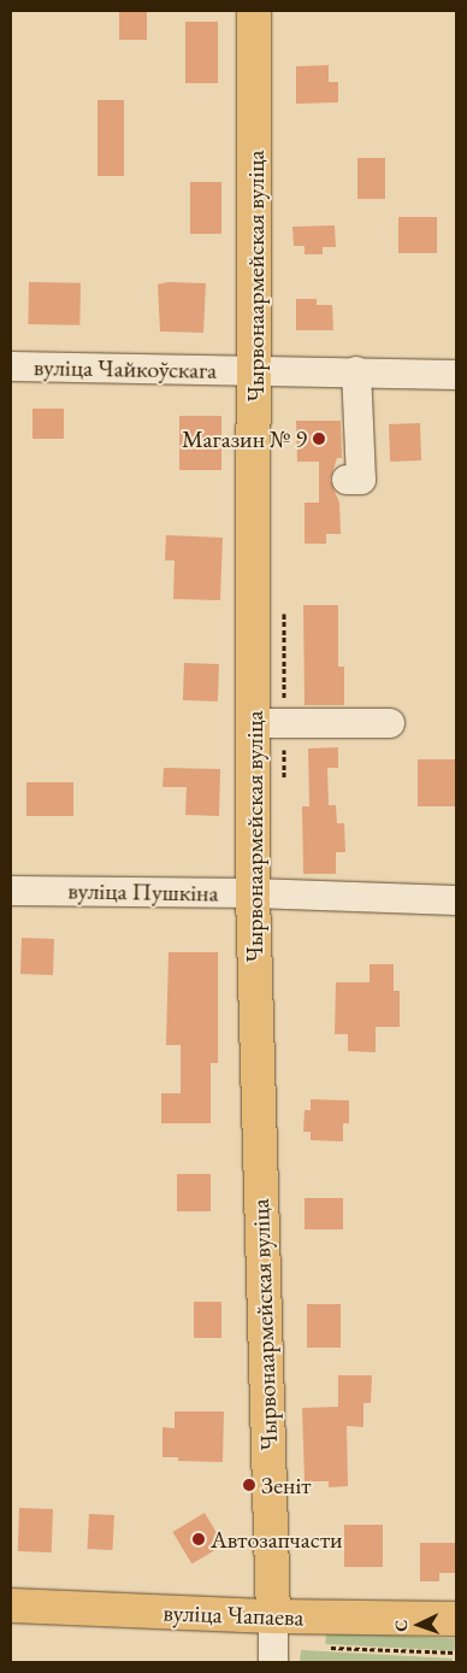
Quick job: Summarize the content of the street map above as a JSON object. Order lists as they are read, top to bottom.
{
  "streets": {
    "main road": ["Чырвонаармейская вуліца", "вуліца Чапаева"],
    "street": ["вуліца Чайкоўскага", "вуліца Пушкіна"]
  },
  "crossings": [
    ["Чырвонаармейская вуліца", "вуліца Чайкоўскага"],
    ["Чырвонаармейская вуліца", "вуліца Пушкіна"],
    ["Чырвонаармейская вуліца", "вуліца Чапаева"]
  ],
  "places": ["Магазин № 9", "Зеніт", "Автозапчасти"],
  "north": "left"
}
